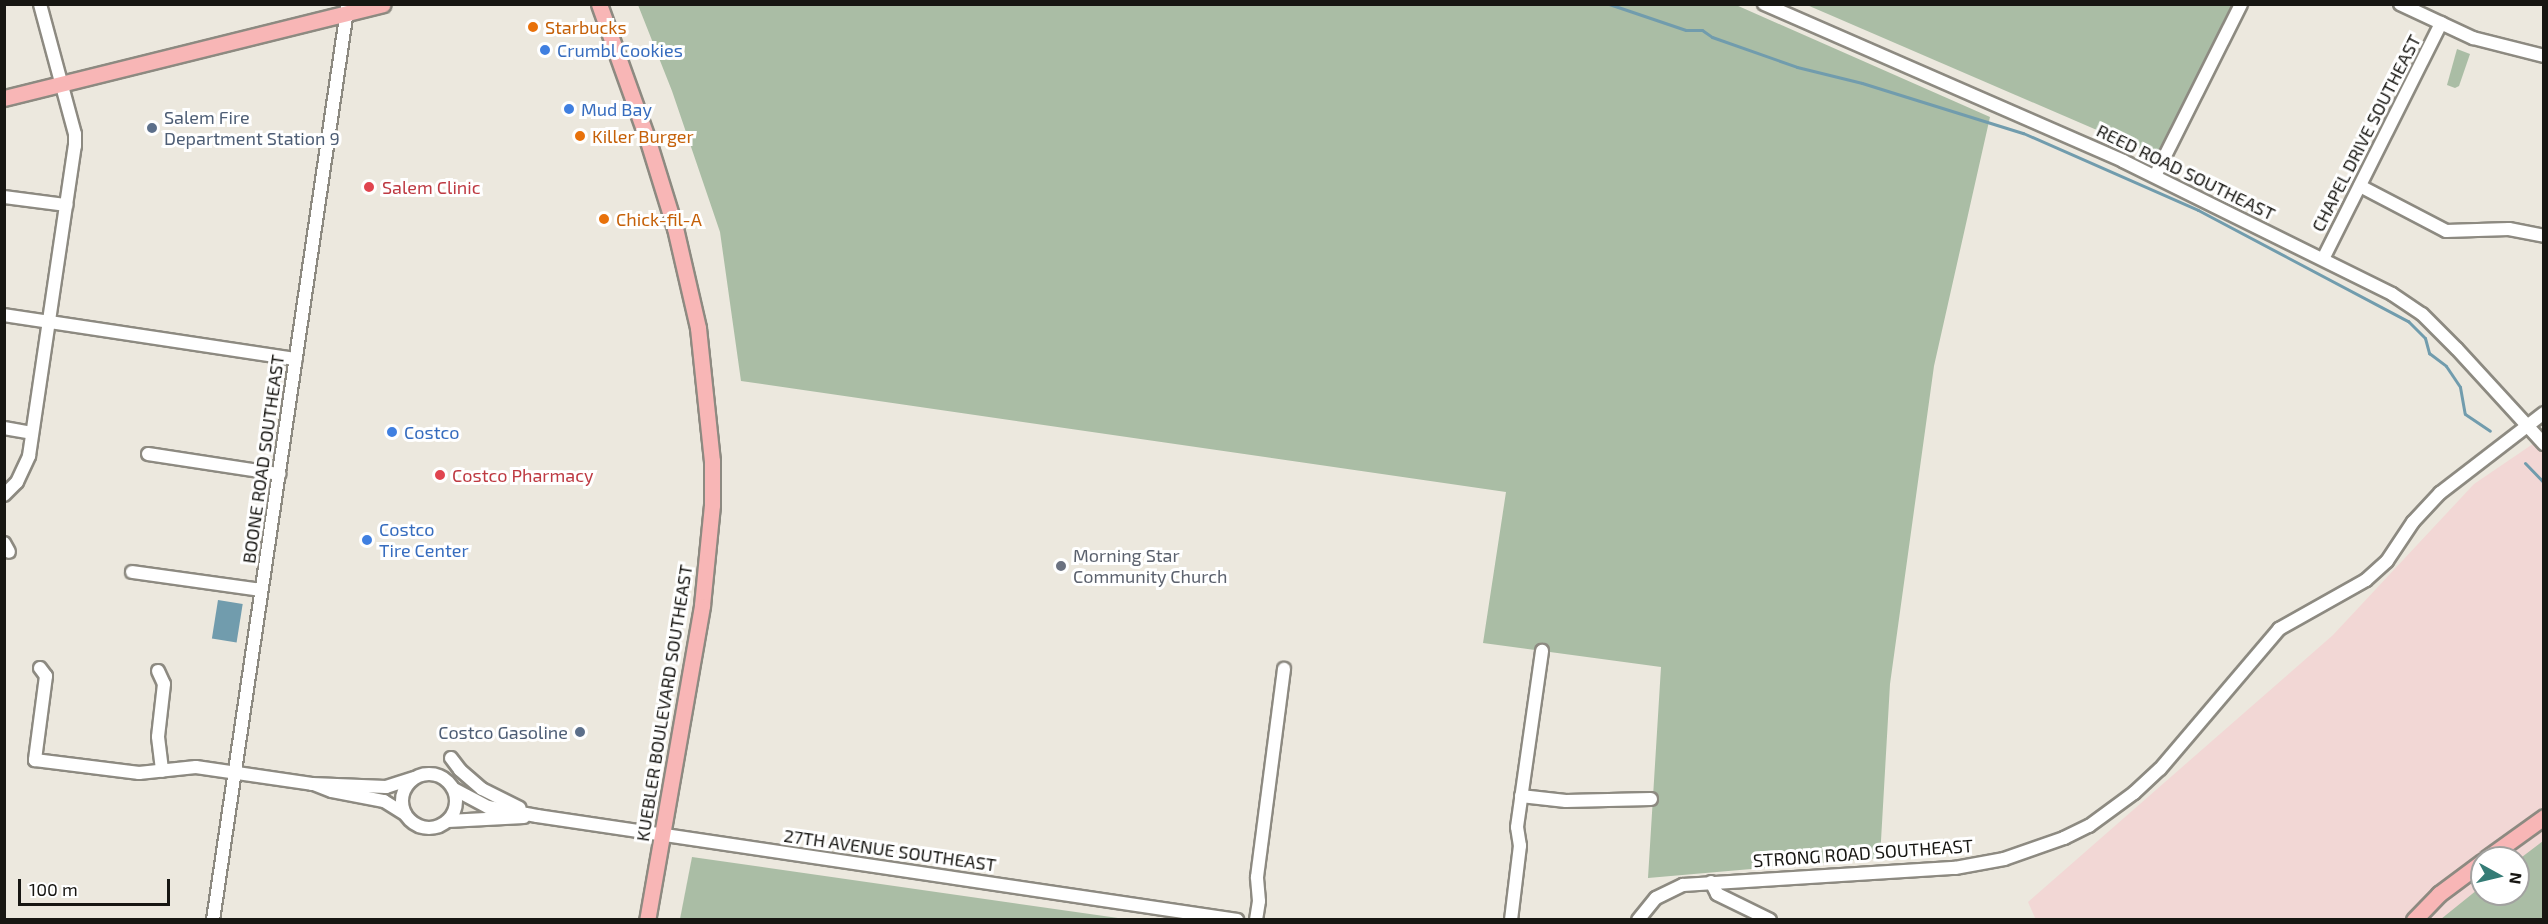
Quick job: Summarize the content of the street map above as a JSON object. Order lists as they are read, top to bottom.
{
  "streets": {
    "main road": ["KUEBLER BOULEVARD SOUTHEAST"],
    "street": [
      "CHAPEL DRIVE SOUTHEAST",
      "REED ROAD SOUTHEAST",
      "BOONE ROAD SOUTHEAST",
      "27TH AVENUE SOUTHEAST",
      "STRONG ROAD SOUTHEAST"
    ]
  },
  "crossings": [
    ["CHAPEL DRIVE SOUTHEAST", "REED ROAD SOUTHEAST"],
    ["REED ROAD SOUTHEAST", "STRONG ROAD SOUTHEAST"],
    ["KUEBLER BOULEVARD SOUTHEAST", "27TH AVENUE SOUTHEAST"]
  ],
  "places": [
    "Starbucks",
    "Crumbl Cookies",
    "Mud Bay",
    "Salem Fire Department Station 9",
    "Killer Burger",
    "Salem Clinic",
    "Chick-fil-A",
    "Costco",
    "Costco Pharmacy",
    "Costco Tire Center",
    "Morning Star Community Church",
    "Costco Gasoline"
  ],
  "scale_bar": "100 m",
  "north": "right"
}
